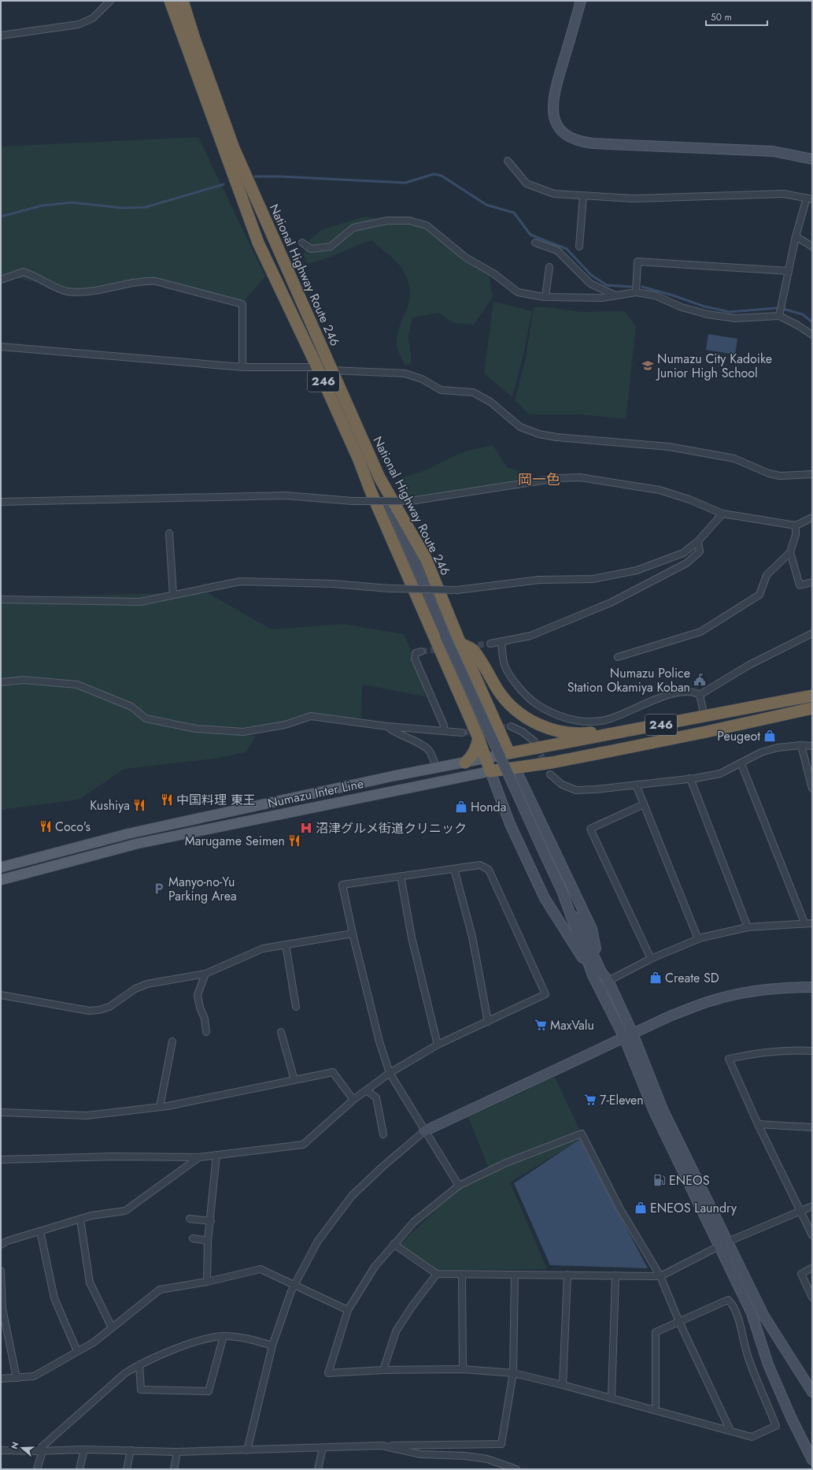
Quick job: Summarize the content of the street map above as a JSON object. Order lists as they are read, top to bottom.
{
  "streets": {
    "highway": ["National Highway Route 246", "246"],
    "main road": ["Numazu Inter Line"]
  },
  "crossings": [
    ["National Highway Route 246", "246"],
    ["National Highway Route 246", "Numazu Inter Line"],
    ["246", "Numazu Inter Line"]
  ],
  "districts": ["岡一色"],
  "places": {
    "school or university": ["Numazu City Kadoike Junior High School"],
    "public building": ["Numazu Police Station Okamiya Koban"],
    "shop": [
      "Peugeot",
      "Honda",
      "Create SD",
      "ENEOS Laundry"
    ],
    "restaurant": [
      "中国料理 東王",
      "Kushiya",
      "Coco's",
      "Marugame Seimen"
    ],
    "hospital": ["沼津グルメ街道クリニック"],
    "parking": ["Manyo-no-Yu Parking Area"],
    "supermarket": ["MaxValu", "7-Eleven"],
    "fuel station": ["ENEOS"]
  },
  "scale_bar": "50 m",
  "north": "left"
}
